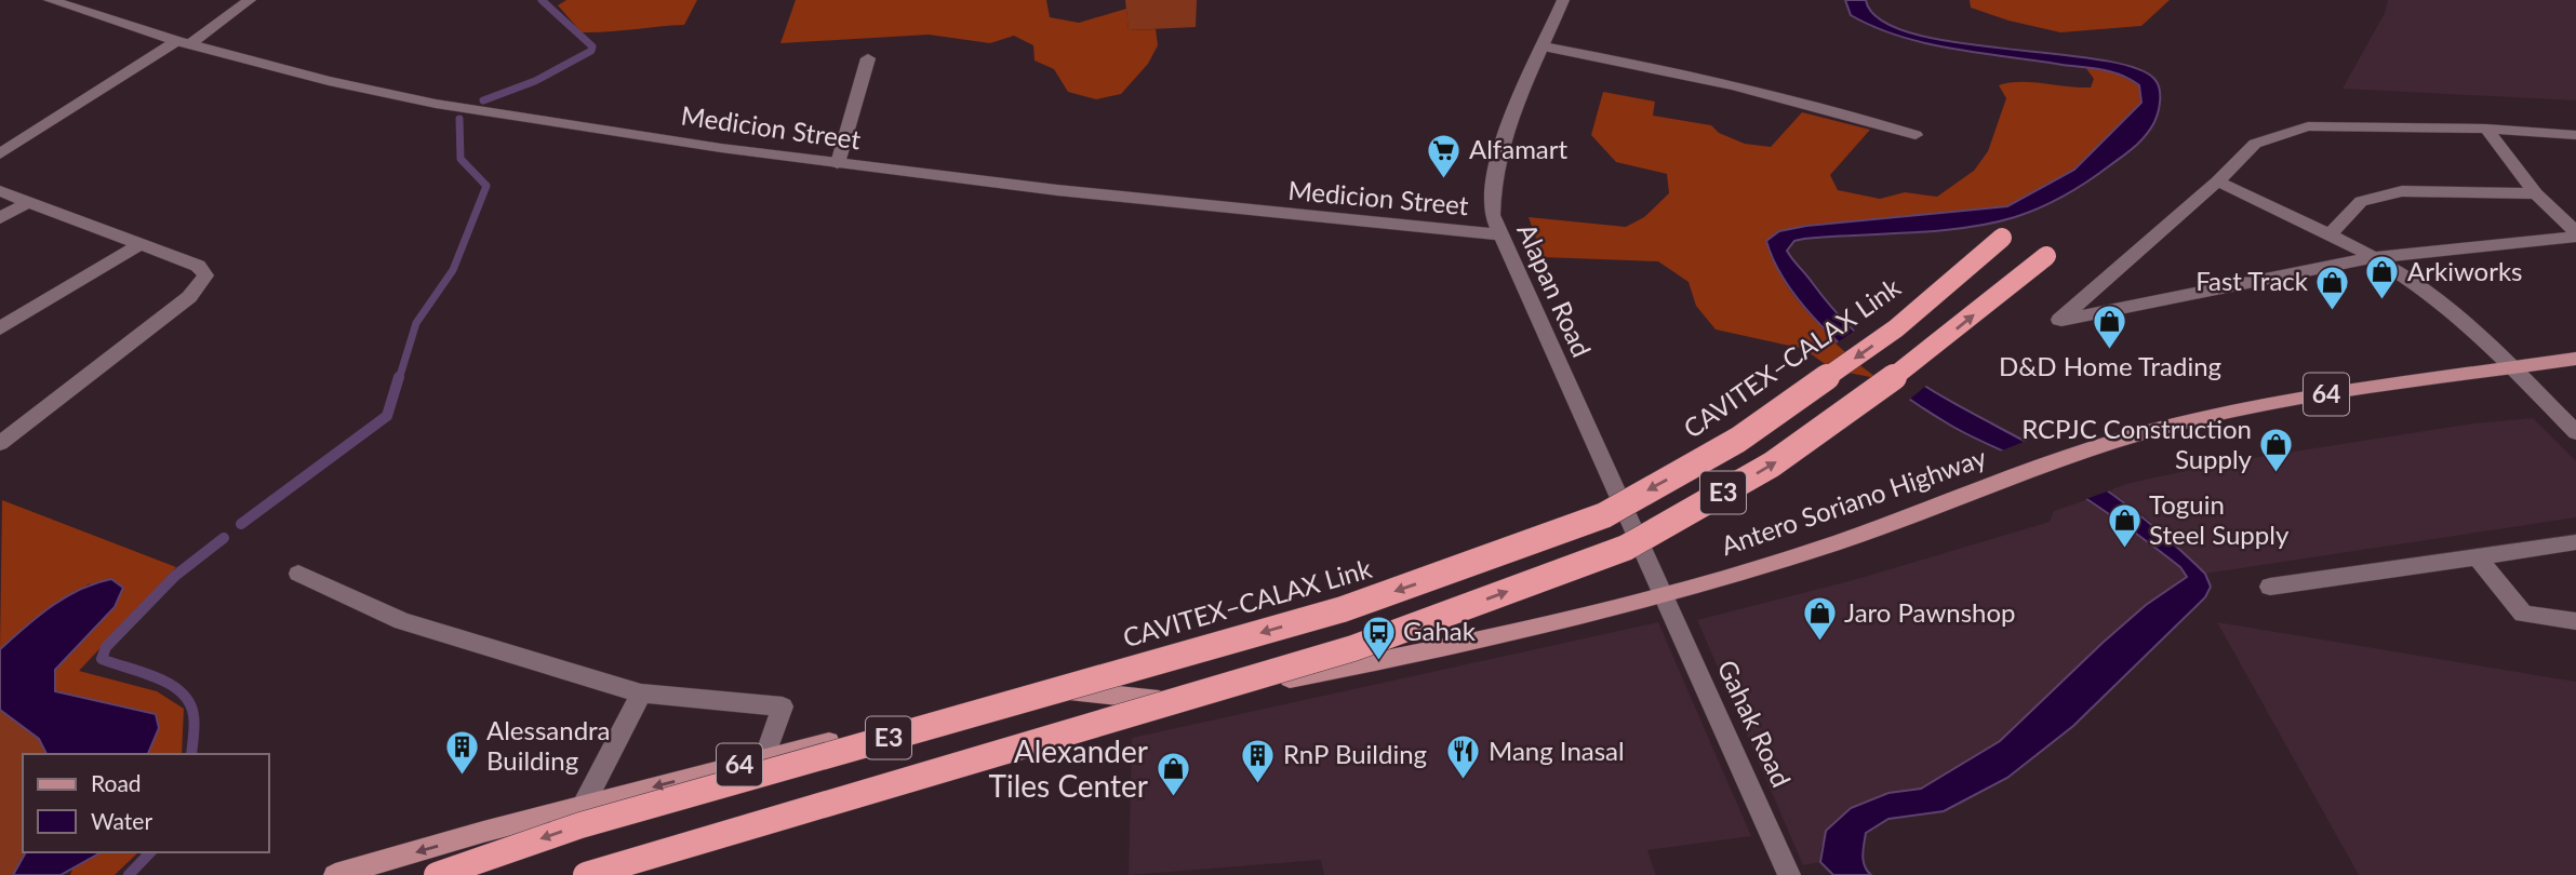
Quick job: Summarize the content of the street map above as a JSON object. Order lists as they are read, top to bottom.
{
  "streets": {
    "highway": ["CAVITEX–CALAX Link", "E3"],
    "main road": ["64", "Antero Soriano Highway"],
    "street": ["Medicion Street", "Alapan Road", "Gahak Road"]
  },
  "crossings": [
    ["Medicion Street", "Alapan Road"],
    ["Alapan Road", "Antero Soriano Highway"],
    ["Alapan Road", "Gahak Road"],
    ["Antero Soriano Highway", "Gahak Road"]
  ],
  "places": {
    "supermarket": ["Alfamart"],
    "shop": [
      "Arkiworks",
      "Fast Track",
      "D&D Home Trading",
      "RCPJC Construction Supply",
      "Toguin Steel Supply",
      "Jaro Pawnshop",
      "Alexander Tiles Center"
    ],
    "bus stop": ["Gahak"],
    "building": ["Alessandra Building", "RnP Building"],
    "restaurant": ["Mang Inasal"]
  },
  "legend": ["Road", "Water"]
}
